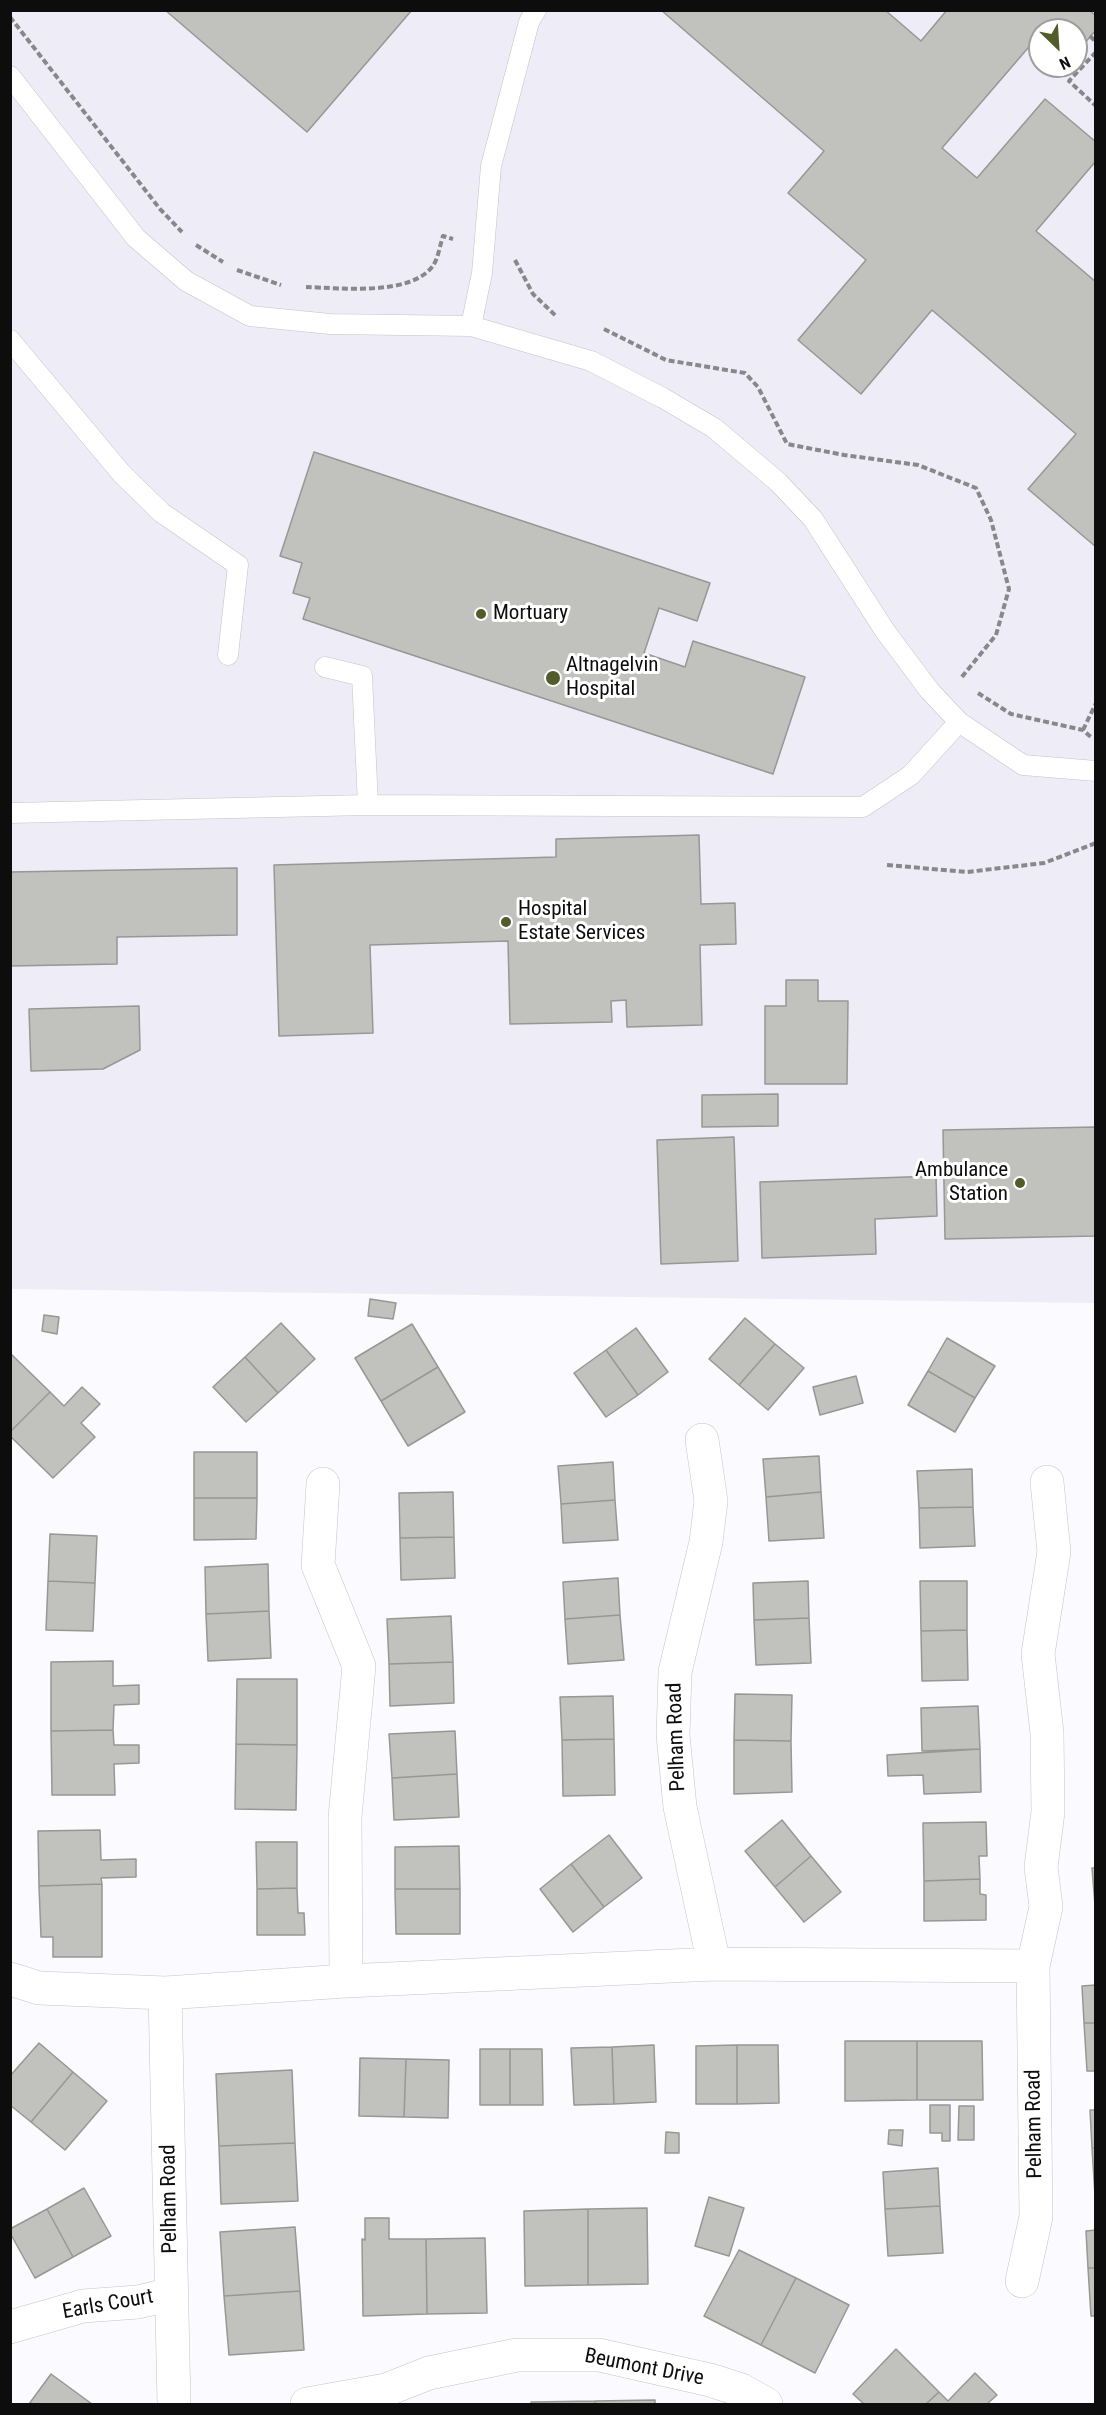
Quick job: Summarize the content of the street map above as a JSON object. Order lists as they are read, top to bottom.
{
  "streets": {
    "street": ["Pelham Road", "Earls Court", "Beumont Drive"]
  },
  "crossings": [
    ["Pelham Road", "Earls Court"]
  ],
  "places": [
    "Mortuary",
    "Altnagelvin Hospital",
    "Hospital Estate Services",
    "Ambulance Station"
  ],
  "north": "bottom right"
}
